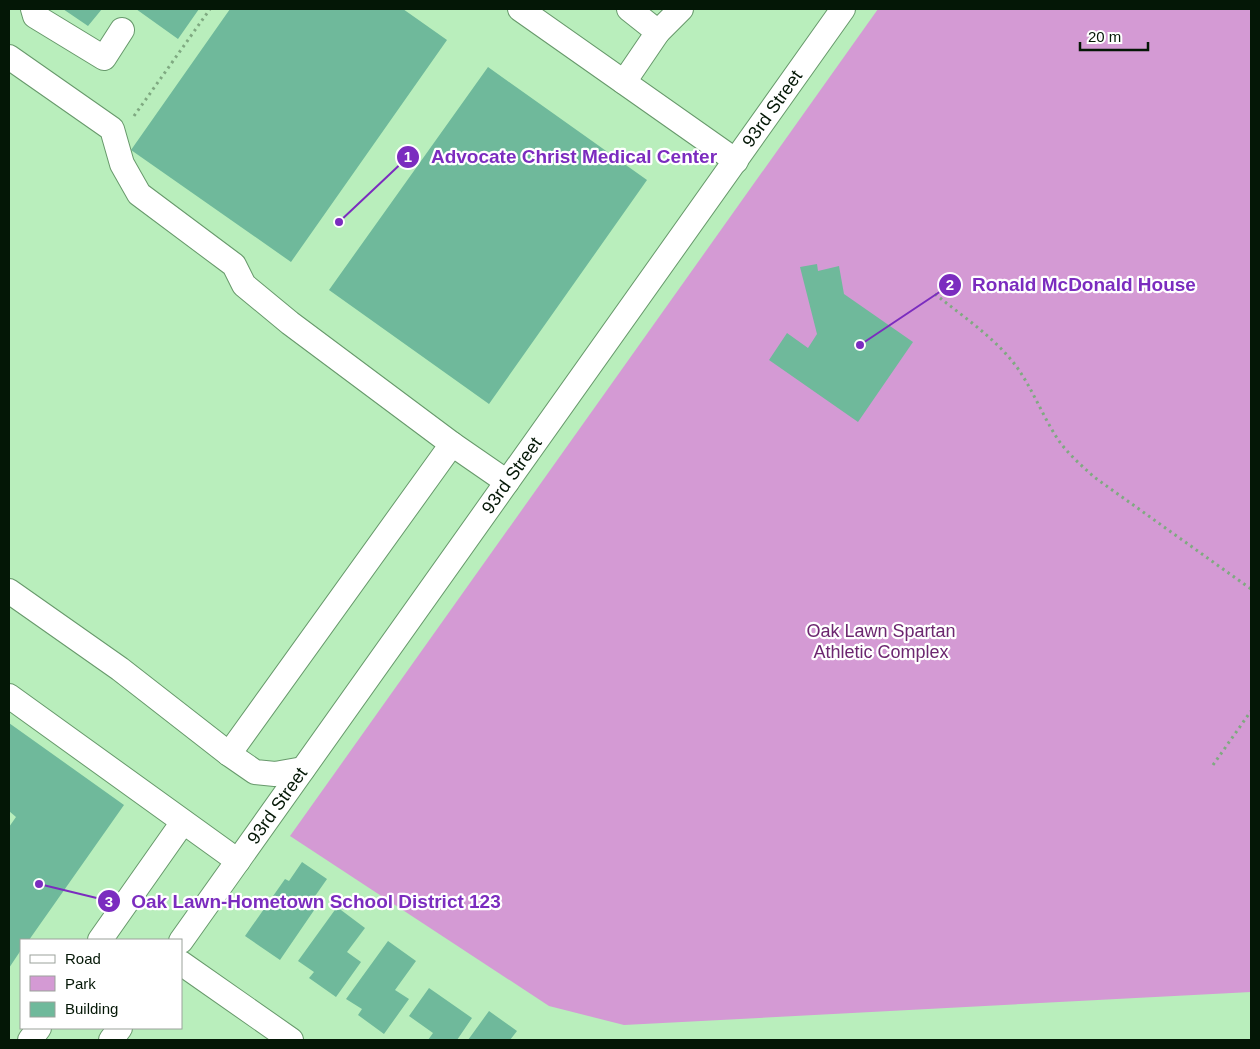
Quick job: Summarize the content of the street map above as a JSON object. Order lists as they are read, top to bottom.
{
  "streets": {
    "street": ["93rd Street"]
  },
  "parks": ["Oak Lawn Spartan Athletic Complex"],
  "places": ["Advocate Christ Medical Center", "Ronald McDonald House", "Oak Lawn-Hometown School District 123"],
  "legend": ["Road", "Park", "Building"],
  "scale_bar": "20 m"
}
